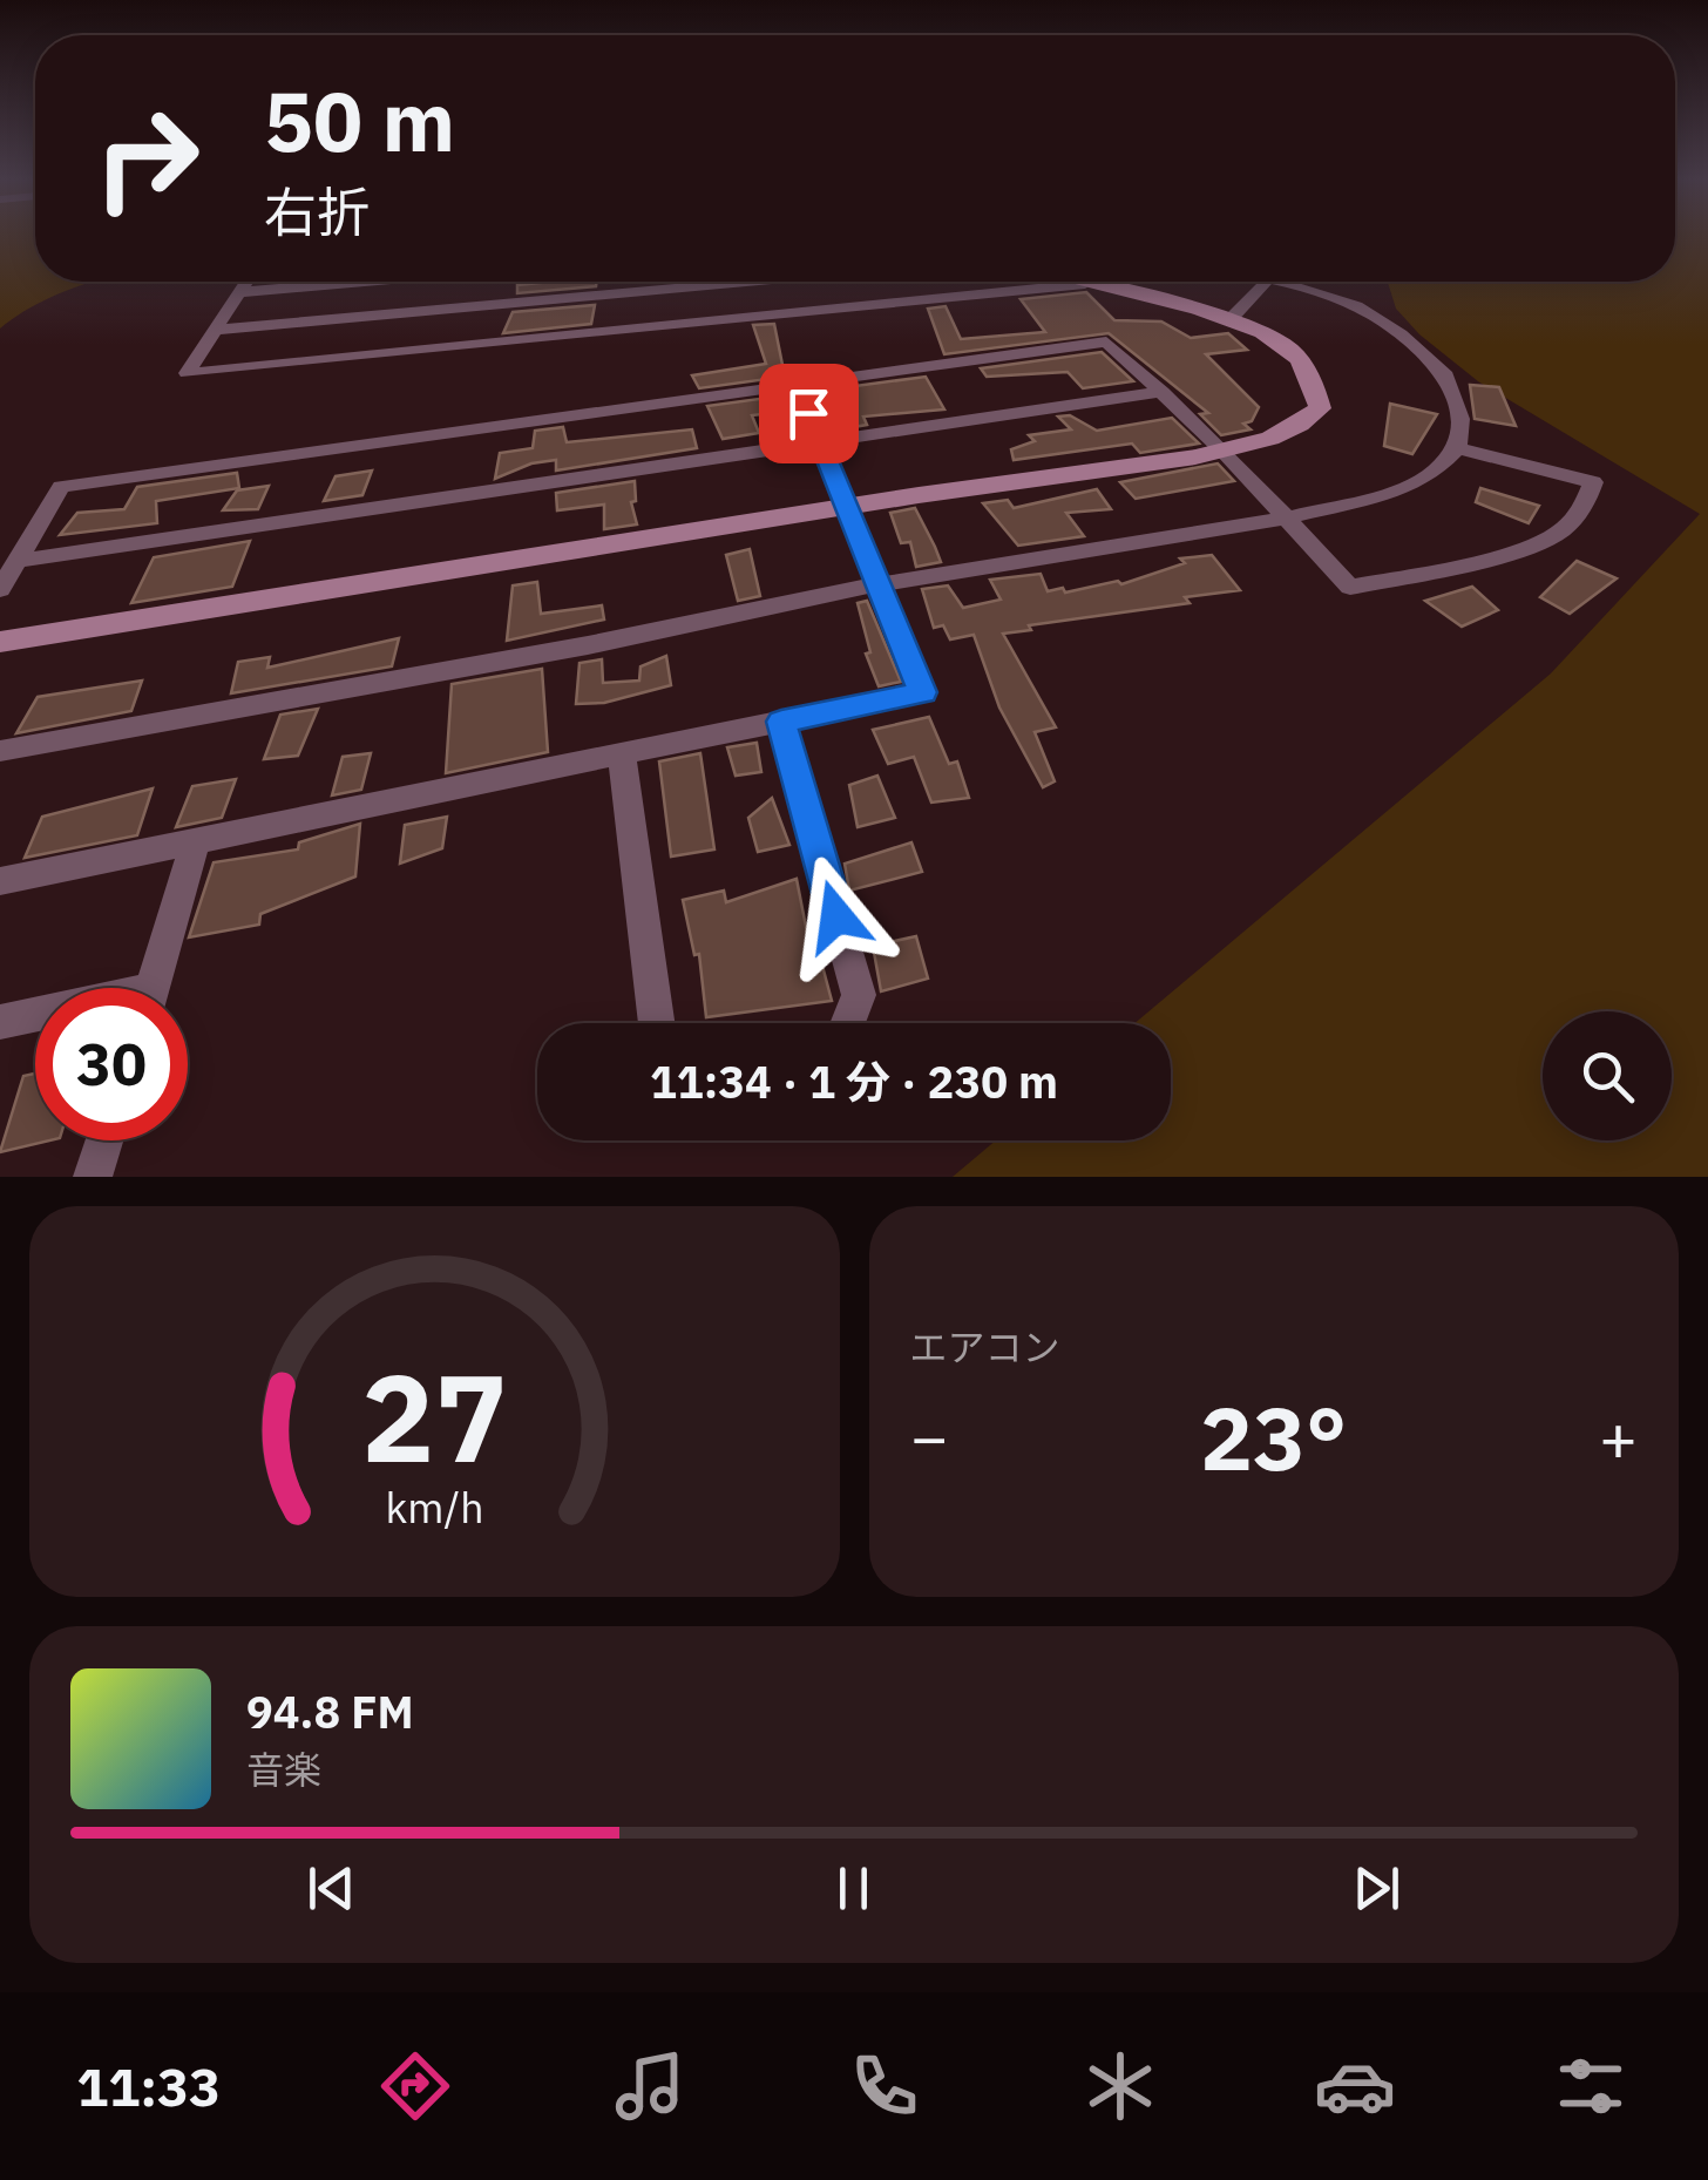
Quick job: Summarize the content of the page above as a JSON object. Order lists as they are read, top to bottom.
{
  "page": {
    "turn": ["50 m", "右折"],
    "limit": "30",
    "trip": "11:34 · 1 分 · 230 m",
    "tile": "エアコン",
    "heat": ["−", "23°", "+"],
    "song": ["94.8 FM", "音楽"],
    "tabs": "11:33",
    "gauge": ["27", "km/h"]
  }
}
